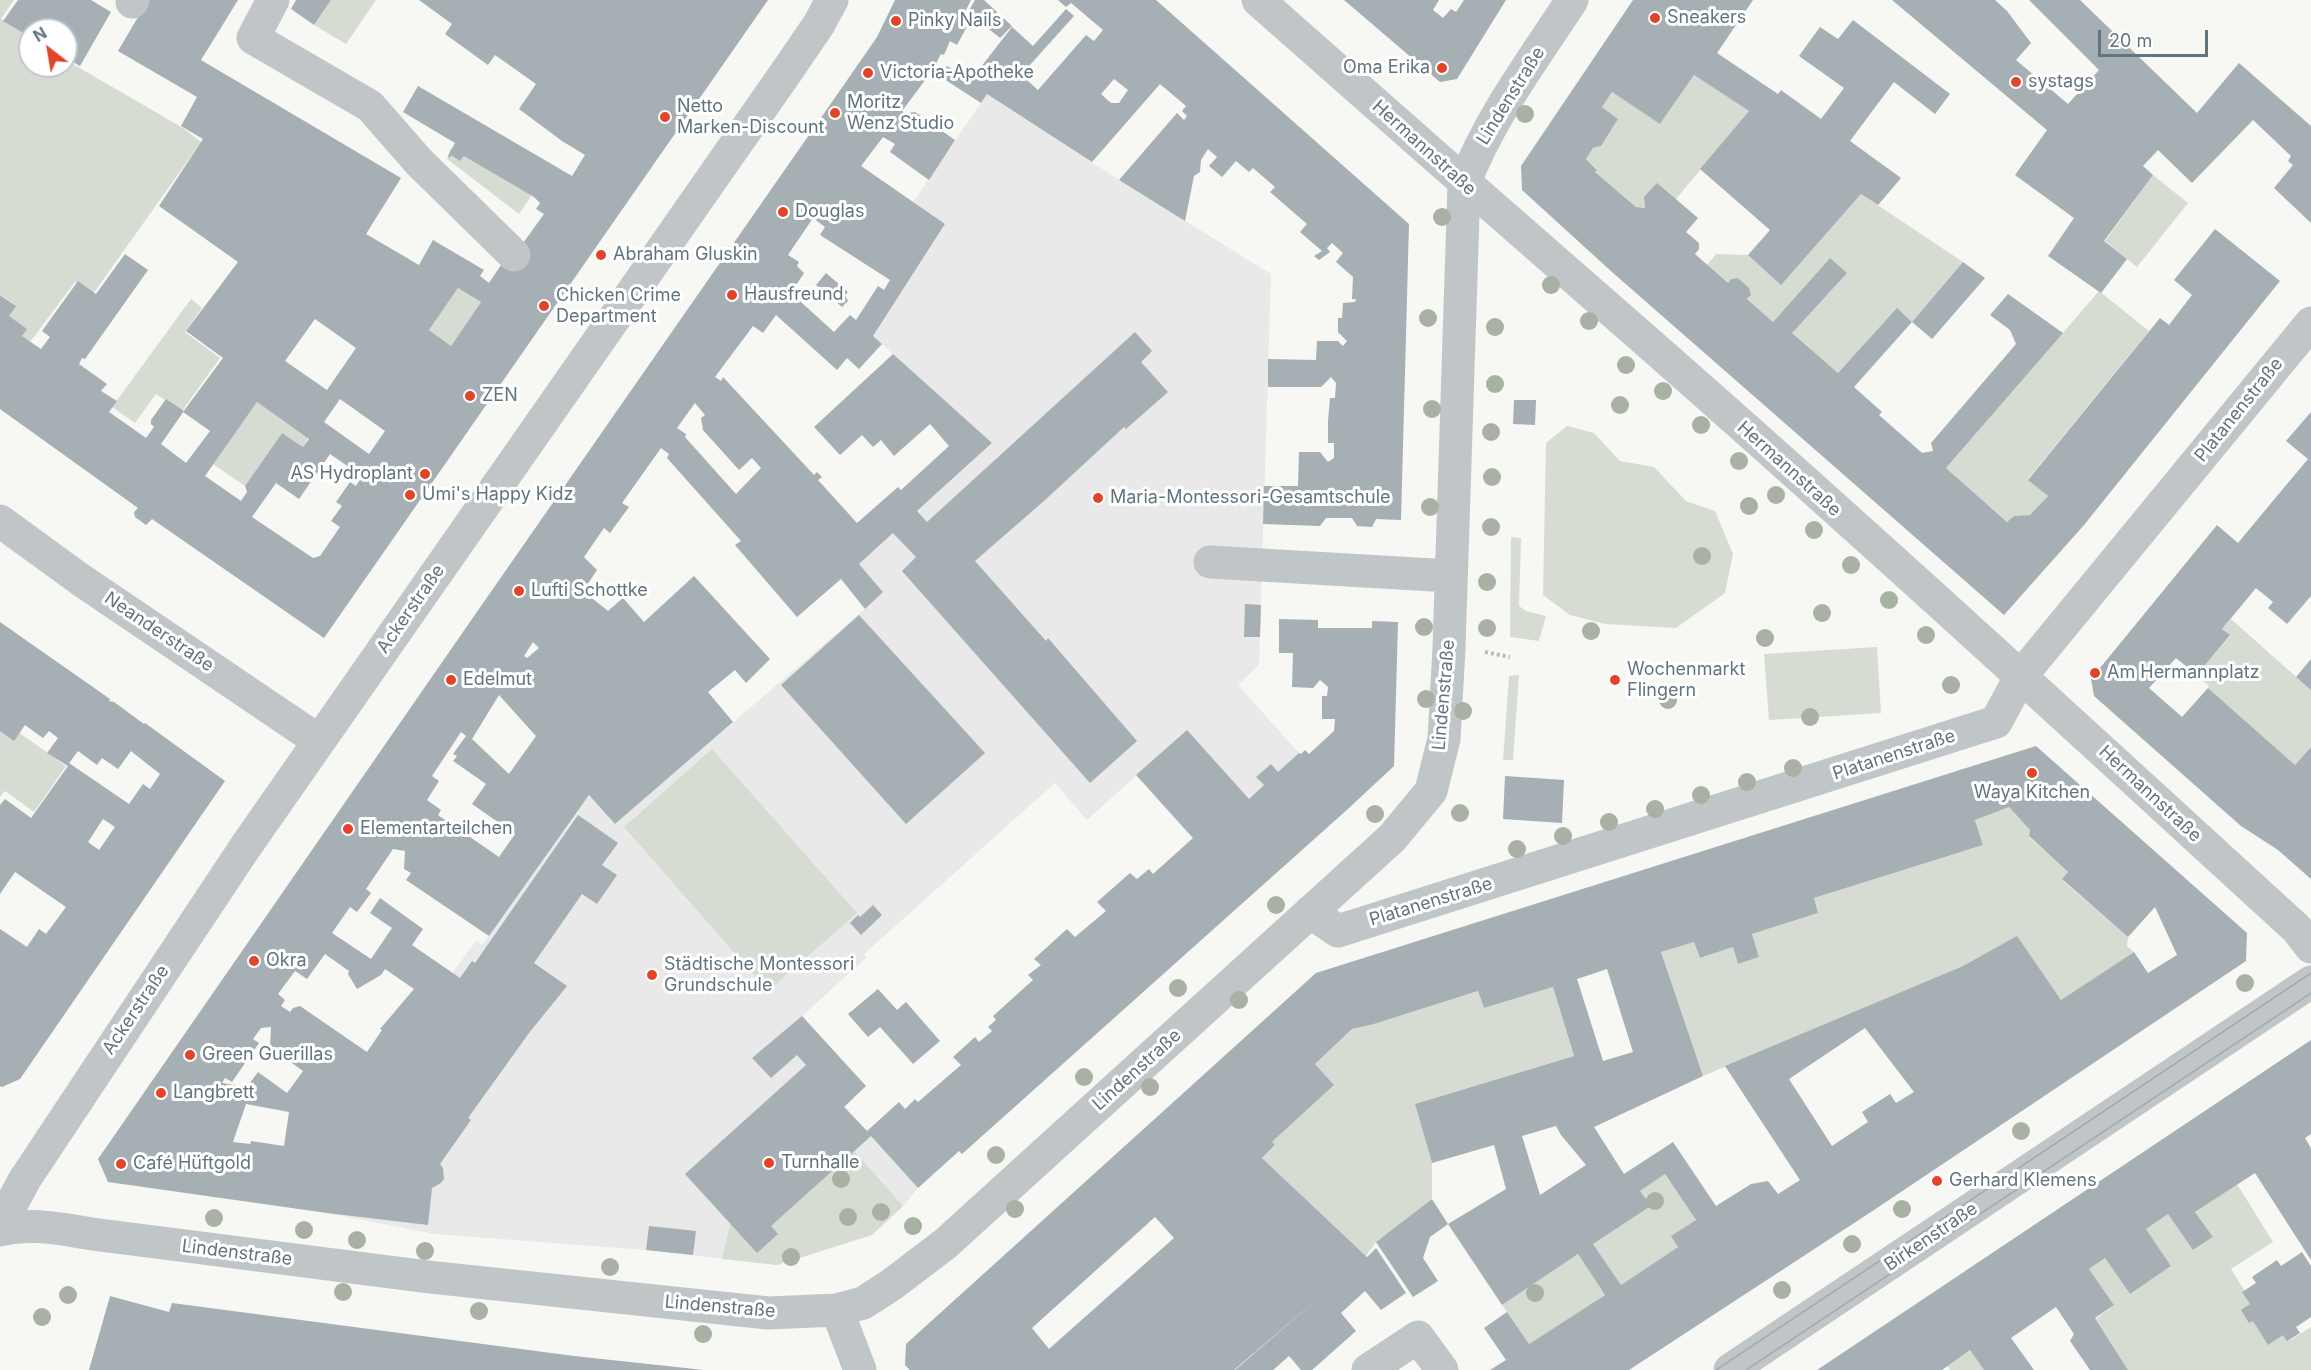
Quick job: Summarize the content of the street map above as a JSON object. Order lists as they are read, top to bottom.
{
  "streets": {
    "street": [
      "Lindenstraße",
      "Hermannstraße",
      "Platanenstraße",
      "Ackerstraße",
      "Neanderstraße",
      "Birkenstraße"
    ]
  },
  "crossings": [
    ["Lindenstraße", "Hermannstraße"],
    ["Lindenstraße", "Platanenstraße"],
    ["Lindenstraße", "Ackerstraße"],
    ["Hermannstraße", "Platanenstraße"],
    ["Ackerstraße", "Neanderstraße"]
  ],
  "places": [
    "Sneakers",
    "Pinky Nails",
    "Oma Erika",
    "Victoria-Apotheke",
    "systags",
    "Moritz Wenz Studio",
    "Netto Marken-Discount",
    "Douglas",
    "Abraham Gluskin",
    "Hausfreund",
    "Chicken Crime Department",
    "ZEN",
    "AS Hydroplant",
    "Umi's Happy Kidz",
    "Maria-Montessori-Gesamtschule",
    "Lufti Schottke",
    "Am Hermannplatz",
    "Edelmut",
    "Wochenmarkt Flingern",
    "Waya Kitchen",
    "Elementarteilchen",
    "Okra",
    "Städtische Montessori Grundschule",
    "Green Guerillas",
    "Langbrett",
    "Turnhalle",
    "Café Hüftgold",
    "Gerhard Klemens"
  ],
  "scale_bar": "20 m",
  "north": "top left"
}
